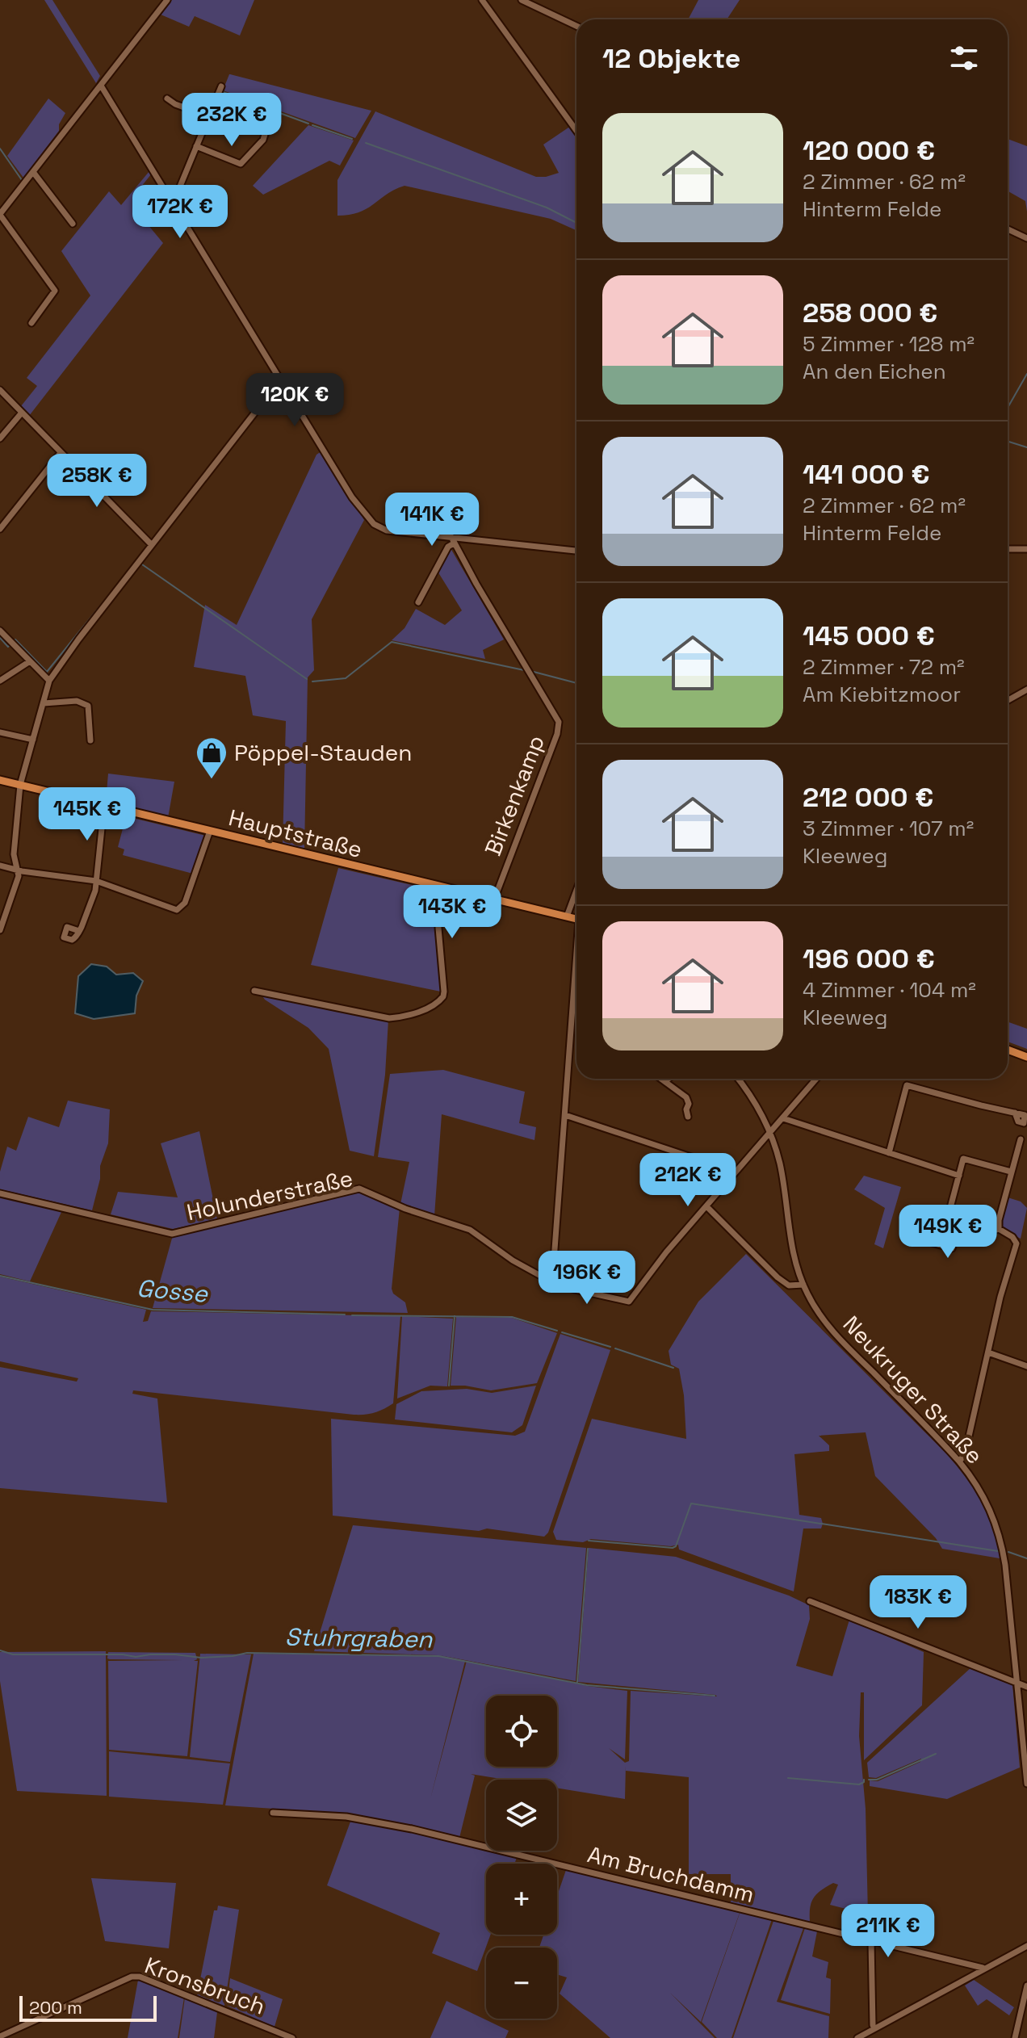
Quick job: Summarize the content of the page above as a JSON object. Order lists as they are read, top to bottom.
{
  "streets": {
    "main road": ["Hauptstraße"],
    "street": [
      "Birkenkamp",
      "Holunderstraße",
      "Neukruger Straße",
      "Am Bruchdamm",
      "Kronsbruch"
    ]
  },
  "crossings": [
    ["Birkenkamp", "Hauptstraße"]
  ],
  "water": ["Gosse", "Stuhrgraben"],
  "places": {
    "shop": ["Pöppel-Stauden"]
  },
  "scale_bar": "200 m",
  "page": {
    "heading": "12 Objekte",
    "price": [
      "232K €",
      "172K €",
      "120K €",
      "258K €",
      "141K €",
      "145K €",
      "143K €",
      "212K €",
      "149K €",
      "196K €",
      "183K €",
      "211K €"
    ],
    "list": [
      {
        "name": "120 000 €",
        "note": "2 Zimmer · 62 m² · Hinterm Felde"
      },
      {
        "name": "258 000 €",
        "note": "5 Zimmer · 128 m² · An den Eichen"
      },
      {
        "name": "141 000 €",
        "note": "2 Zimmer · 62 m² · Hinterm Felde"
      },
      {
        "name": "145 000 €",
        "note": "2 Zimmer · 72 m² · Am Kiebitzmoor"
      },
      {
        "name": "212 000 €",
        "note": "3 Zimmer · 107 m² · Kleeweg"
      },
      {
        "name": "196 000 €",
        "note": "4 Zimmer · 104 m² · Kleeweg"
      }
    ],
    "map_buttons": ["+", "−"],
    "scale": "200 m"
  }
}
